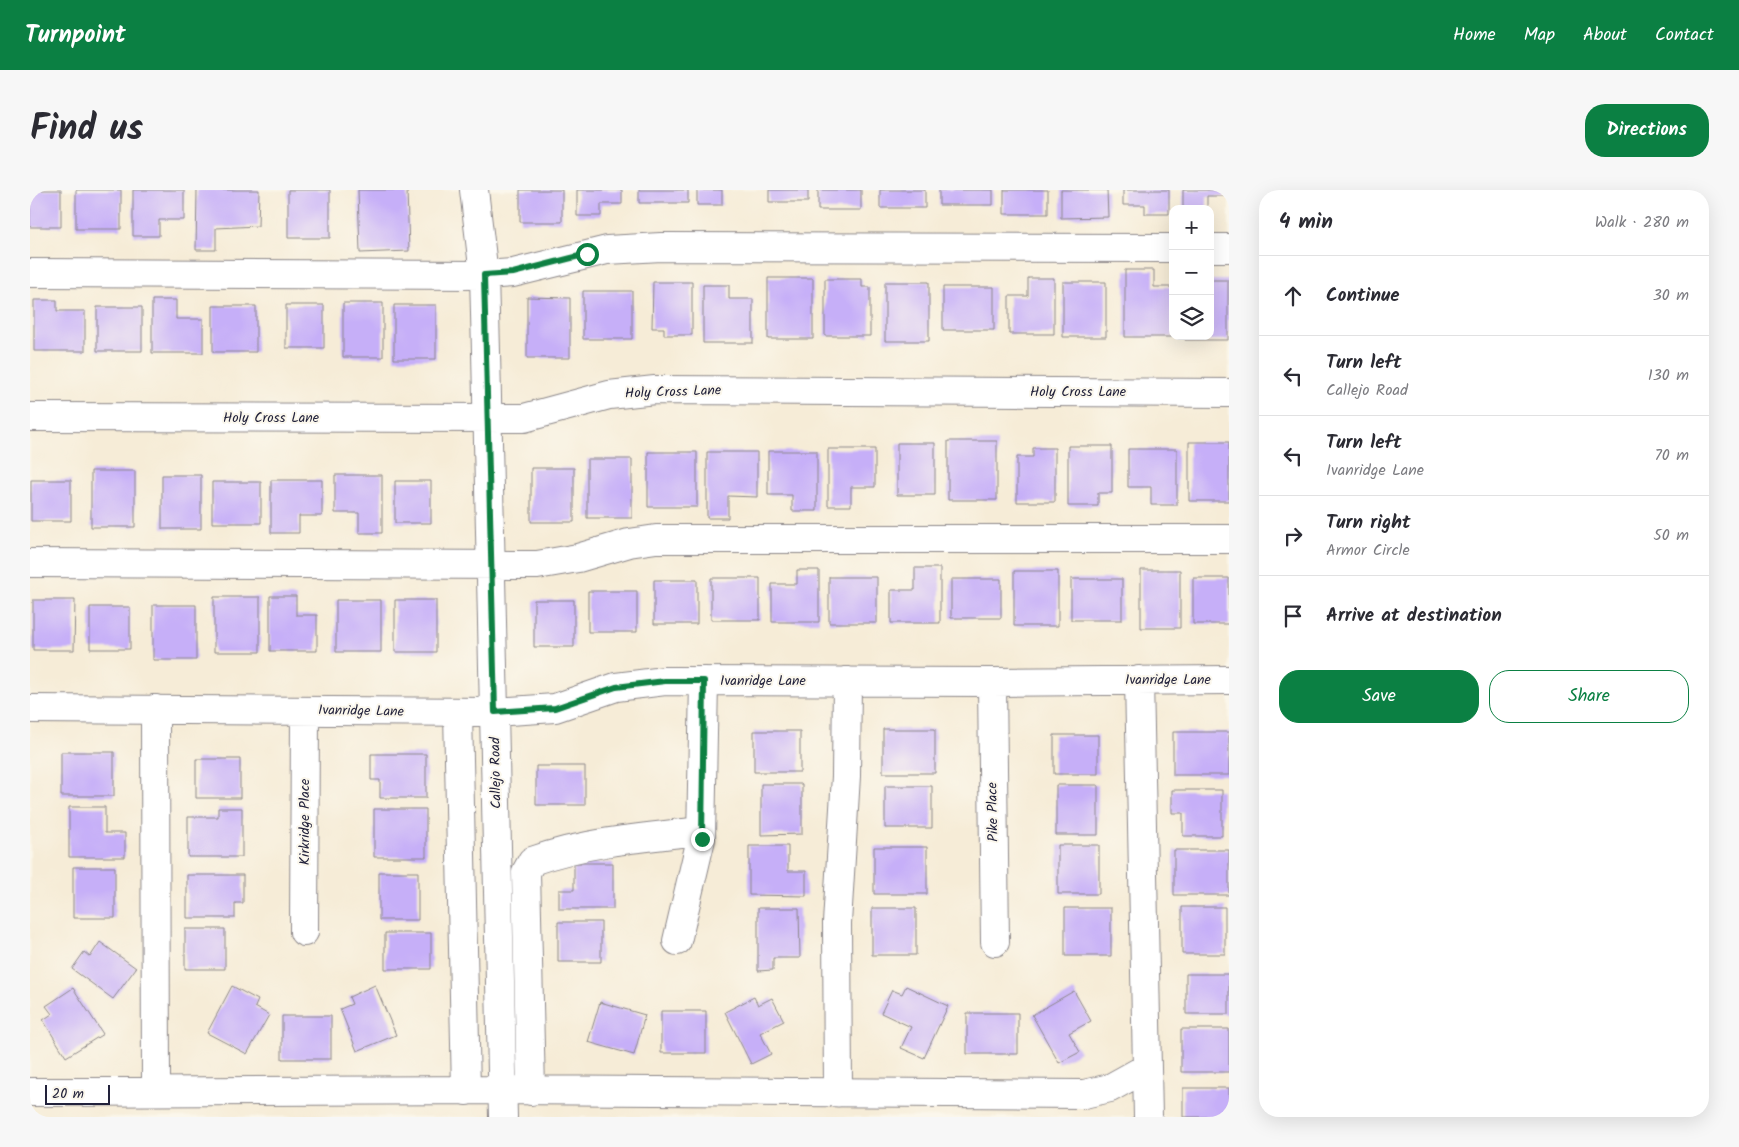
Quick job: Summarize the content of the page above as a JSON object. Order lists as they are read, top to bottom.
{
  "streets": {
    "street": [
      "Holy Cross Lane",
      "Ivanridge Lane",
      "Callejo Road",
      "Pike Place",
      "Kirkridge Place"
    ]
  },
  "crossings": [
    ["Holy Cross Lane", "Callejo Road"],
    ["Ivanridge Lane", "Callejo Road"],
    ["Ivanridge Lane", "Pike Place"],
    ["Ivanridge Lane", "Kirkridge Place"]
  ],
  "scale_bar": "20 m",
  "page": {
    "header": "Turnpoint",
    "nav": [
      "Home",
      "Map",
      "About",
      "Contact"
    ],
    "title": "Find us",
    "buttons": [
      "Directions",
      ["Save", "Share"]
    ],
    "heading": ["4 min", "Walk · 280 m"],
    "map_buttons": ["+", "−"],
    "list": [
      ["Continue", "30 m"],
      ["Turn left", "Callejo Road", "130 m"],
      ["Turn left", "Ivanridge Lane", "70 m"],
      ["Turn right", "Armor Circle", "50 m"],
      "Arrive at destination"
    ],
    "scale": "20 m"
  }
}
